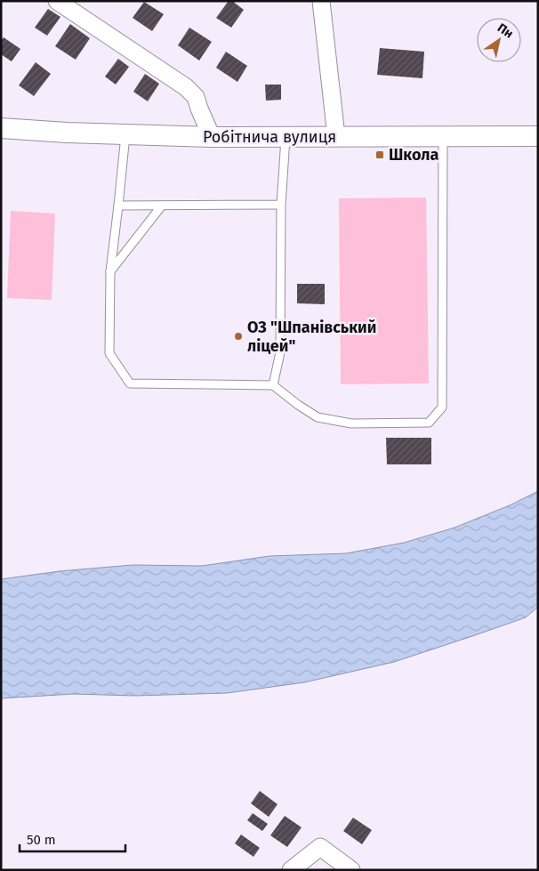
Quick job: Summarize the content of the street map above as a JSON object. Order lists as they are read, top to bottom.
{
  "streets": {
    "street": ["Робітнича вулиця"]
  },
  "places": {
    "transit": ["Школа"],
    "other": ["ОЗ \"Шпанівський ліцей\""]
  },
  "scale_bar": "50 m",
  "north": "top right"
}
